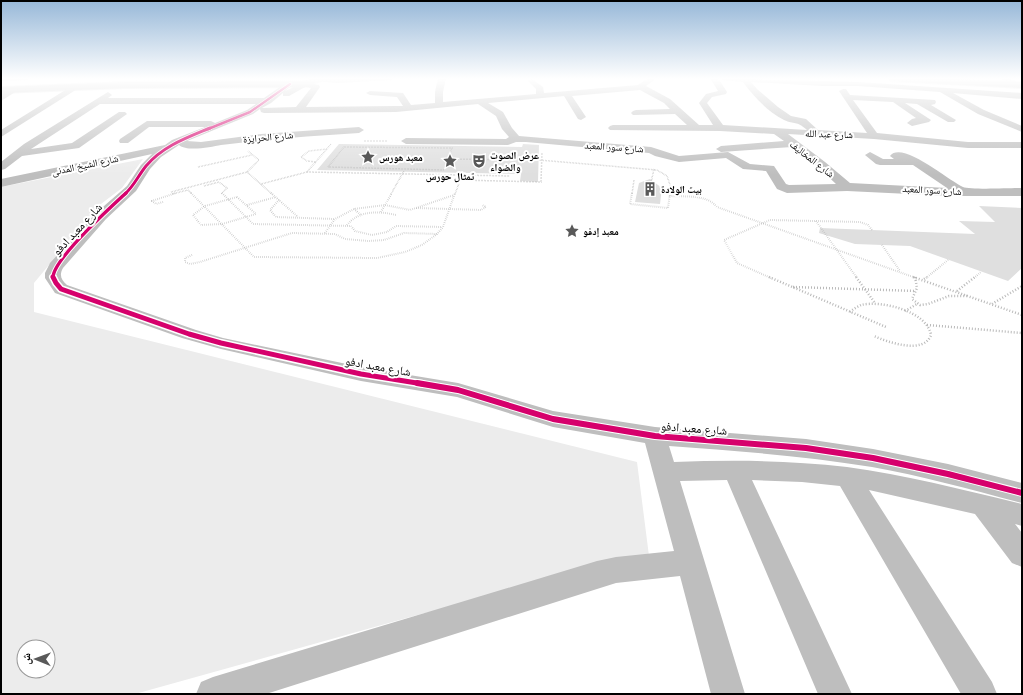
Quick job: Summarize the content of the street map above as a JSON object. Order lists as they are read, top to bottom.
{
  "streets": {
    "street": [
      "شارع عبد الله",
      "شارع الحرايزة",
      "شارع سور المعبد",
      "شارع المخاليف",
      "شارع الشيخ المدنى",
      "شارع معبد ادفو"
    ]
  },
  "crossings": [
    ["شارع عبد الله", "شارع المخاليف"],
    ["شارع الحرايزة", "شارع الشيخ المدنى"],
    ["شارع الحرايزة", "شارع معبد ادفو"],
    ["شارع سور المعبد", "شارع المخاليف"],
    ["شارع الشيخ المدنى", "شارع معبد ادفو"]
  ],
  "places": {
    "place": ["معبد هورس", "تمثال حورس", "معبد إدفو"],
    "theatre": ["عرض الصوت والضواء"],
    "building": ["بيت الولادة"]
  },
  "north": "left"
}
